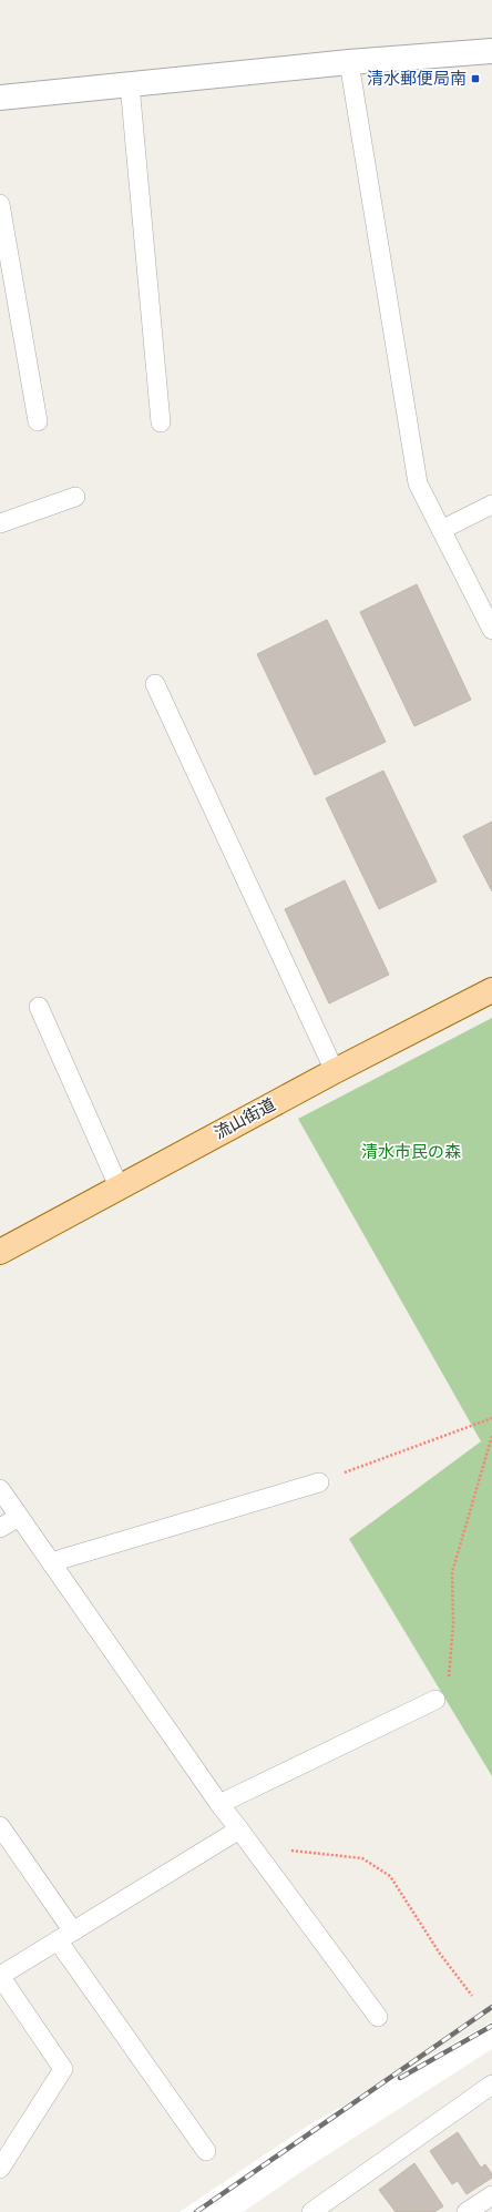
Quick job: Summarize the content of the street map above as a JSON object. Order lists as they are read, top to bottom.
{
  "streets": {
    "main road": ["流山街道"]
  },
  "parks": ["清水市民の森"],
  "places": {
    "transit": ["清水郵便局南"]
  }
}
